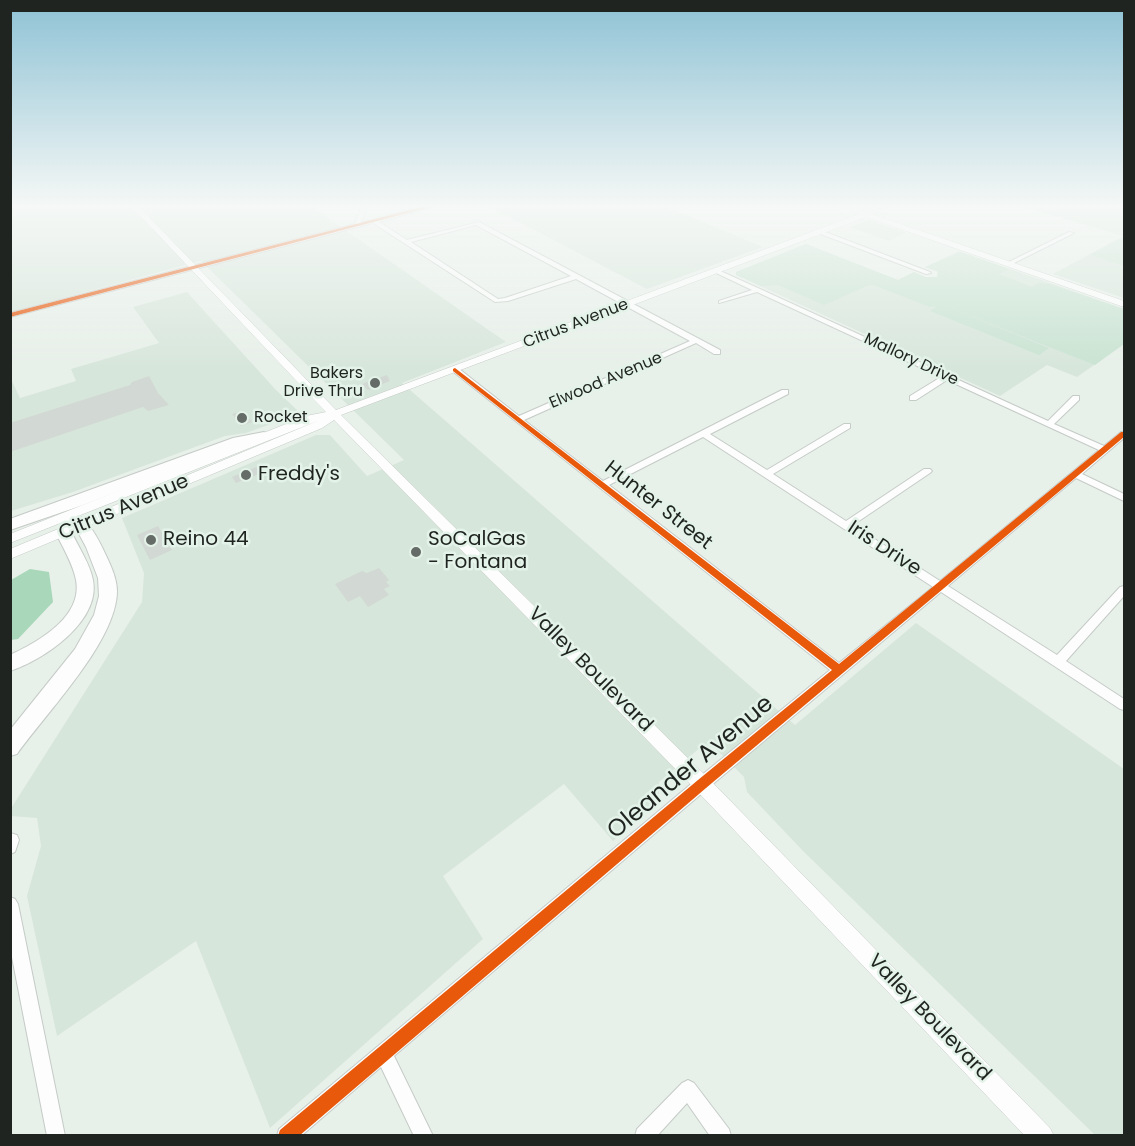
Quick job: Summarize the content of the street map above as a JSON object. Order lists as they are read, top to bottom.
{
  "streets": {
    "main road": ["Citrus Avenue", "Valley Boulevard"],
    "street": [
      "Mallory Drive",
      "Elwood Avenue",
      "Hunter Street",
      "Iris Drive",
      "Oleander Avenue"
    ]
  },
  "crossings": [
    ["Citrus Avenue", "Mallory Drive"],
    ["Citrus Avenue", "Hunter Street"],
    ["Citrus Avenue", "Valley Boulevard"],
    ["Mallory Drive", "Oleander Avenue"],
    ["Elwood Avenue", "Hunter Street"],
    ["Hunter Street", "Oleander Avenue"],
    ["Iris Drive", "Oleander Avenue"],
    ["Valley Boulevard", "Oleander Avenue"]
  ],
  "places": [
    "Bakers Drive Thru",
    "Rocket",
    "Freddy's",
    "Reino 44",
    "SoCalGas - Fontana"
  ]
}
